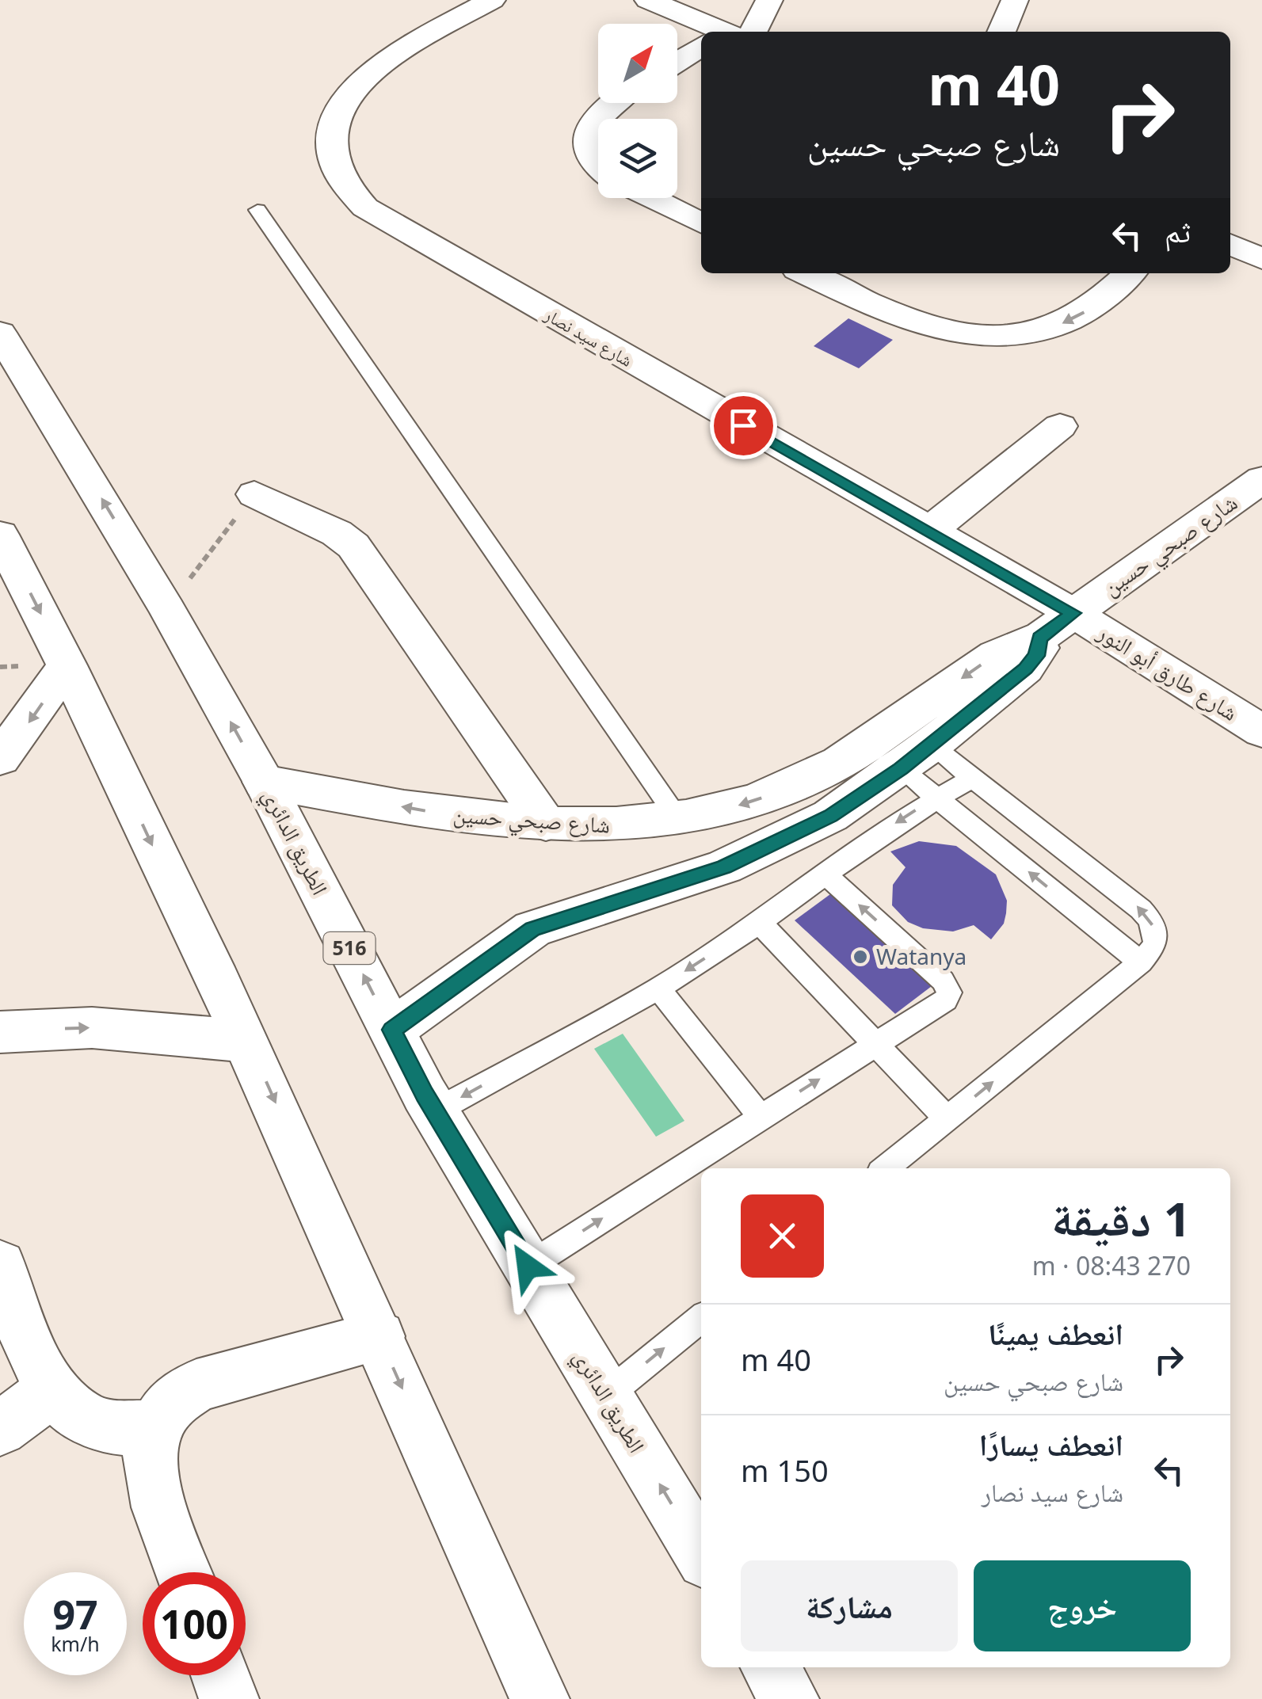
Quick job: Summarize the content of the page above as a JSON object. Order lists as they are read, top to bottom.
{
  "streets": {
    "main road": [
      "شارع سيد نصار",
      "شارع صبحي حسين",
      "شارع طارق أبو النور",
      "الطريق الدائري",
      "516"
    ]
  },
  "crossings": [
    ["شارع سيد نصار", "شارع صبحي حسين"],
    ["شارع سيد نصار", "شارع طارق أبو النور"],
    ["شارع صبحي حسين", "شارع طارق أبو النور"],
    ["شارع صبحي حسين", "الطريق الدائري"]
  ],
  "places": ["Watanya"],
  "north": "top right",
  "page": {
    "turn": ["40 m", "شارع صبحي حسين"],
    "then": "ثم",
    "heading": ["1 دقيقة", "270 m · 08:43"],
    "list": [
      {
        "name": "انعطف يمينًا",
        "note": "شارع صبحي حسين",
        "value": "40 m"
      },
      {
        "name": "انعطف يسارًا",
        "note": "شارع سيد نصار",
        "value": "150 m"
      }
    ],
    "buttons": ["خروج", "مشاركة"],
    "speed": "97 km/h",
    "limit": "100"
  }
}
